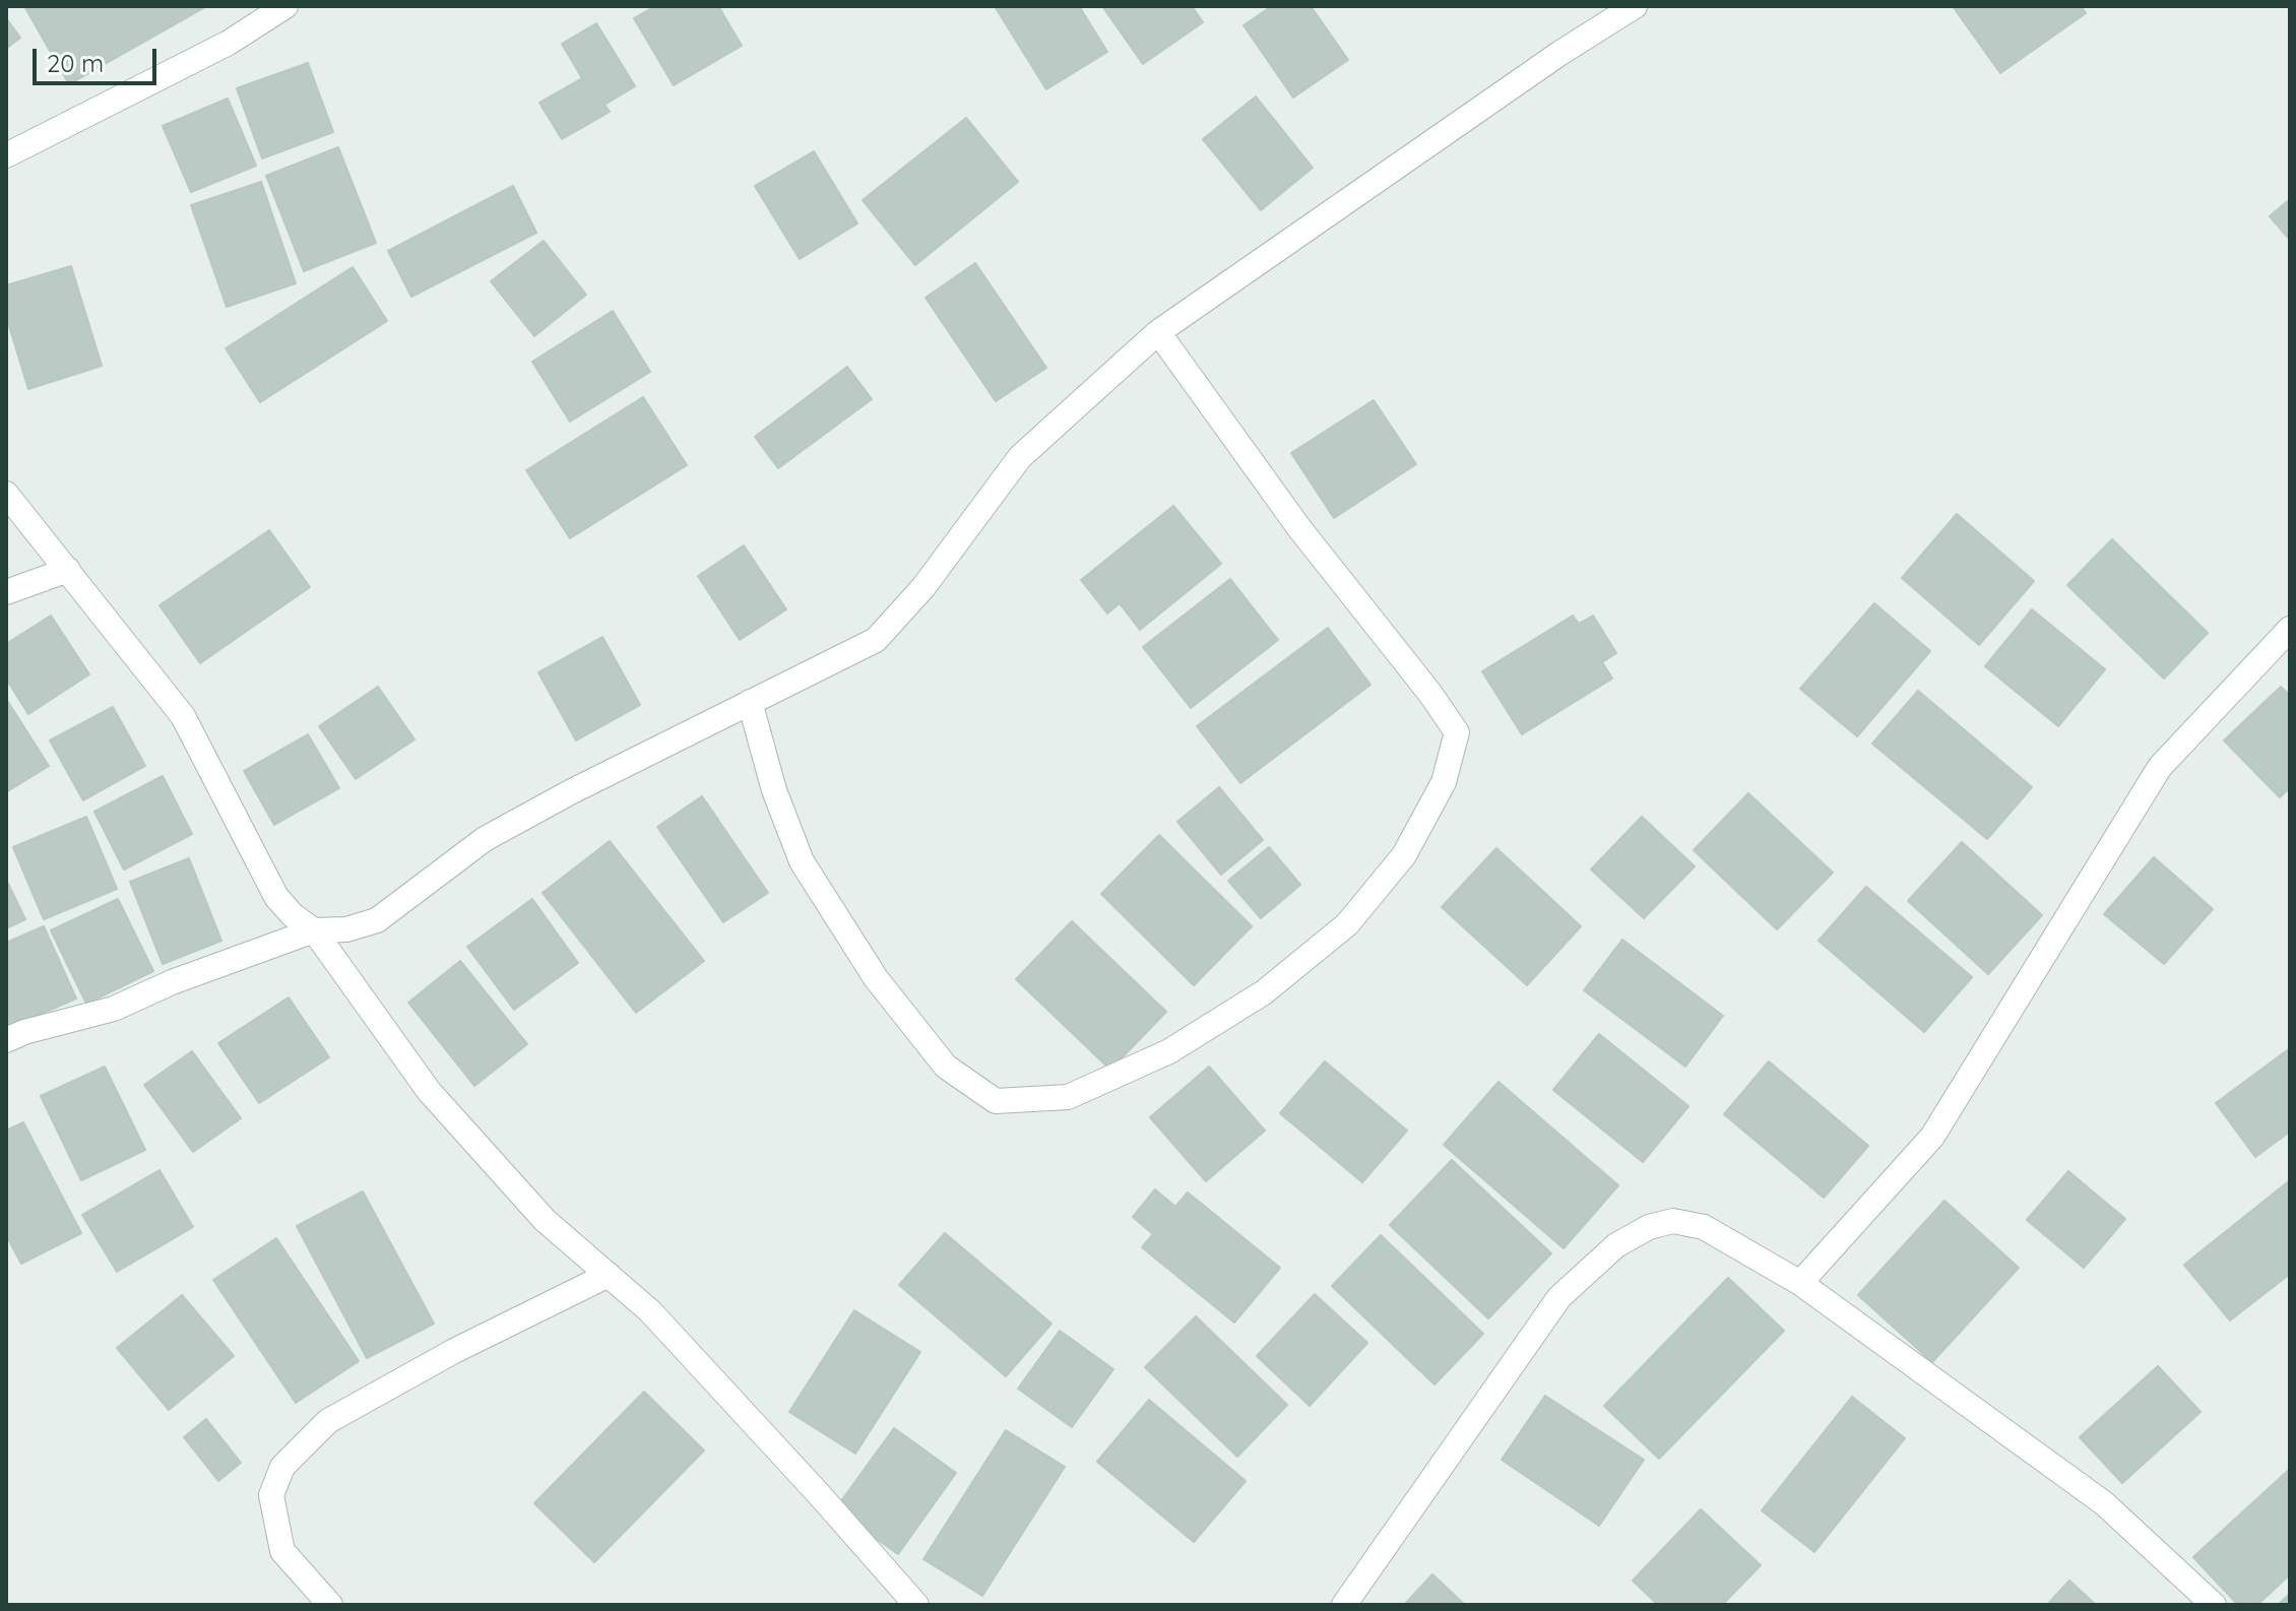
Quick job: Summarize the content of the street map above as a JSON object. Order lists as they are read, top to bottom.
{
  "scale_bar": "20 m"
}
